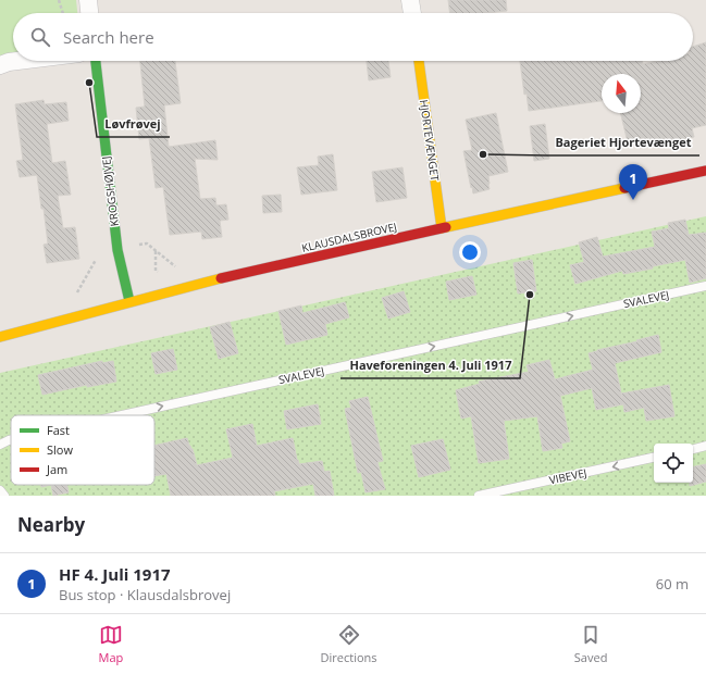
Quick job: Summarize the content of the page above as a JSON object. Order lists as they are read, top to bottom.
{
  "streets": {
    "street": ["HJORTEVÆNGET", "KROGSHØJVEJ", "KLAUSDALSBROVEJ"],
    "lane": ["SVALEVEJ", "VIBEVEJ"]
  },
  "crossings": [
    ["HJORTEVÆNGET", "KLAUSDALSBROVEJ"],
    ["KROGSHØJVEJ", "KLAUSDALSBROVEJ"]
  ],
  "one_way": ["SVALEVEJ", "VIBEVEJ"],
  "places": ["Løvfrøvej", "Bageriet Hjortevænget", "Haveforeningen 4. Juli 1917"],
  "legend": ["Fast", "Slow", "Jam"],
  "north": "top",
  "page": {
    "search": "Search here",
    "pins": "1",
    "heading": "Nearby",
    "list": [
      {
        "mark": "1",
        "name": "HF 4. Juli 1917",
        "note": "Bus stop · Klausdalsbrovej",
        "value": "60 m"
      }
    ],
    "nav": ["Map", "Directions", "Saved"]
  }
}
